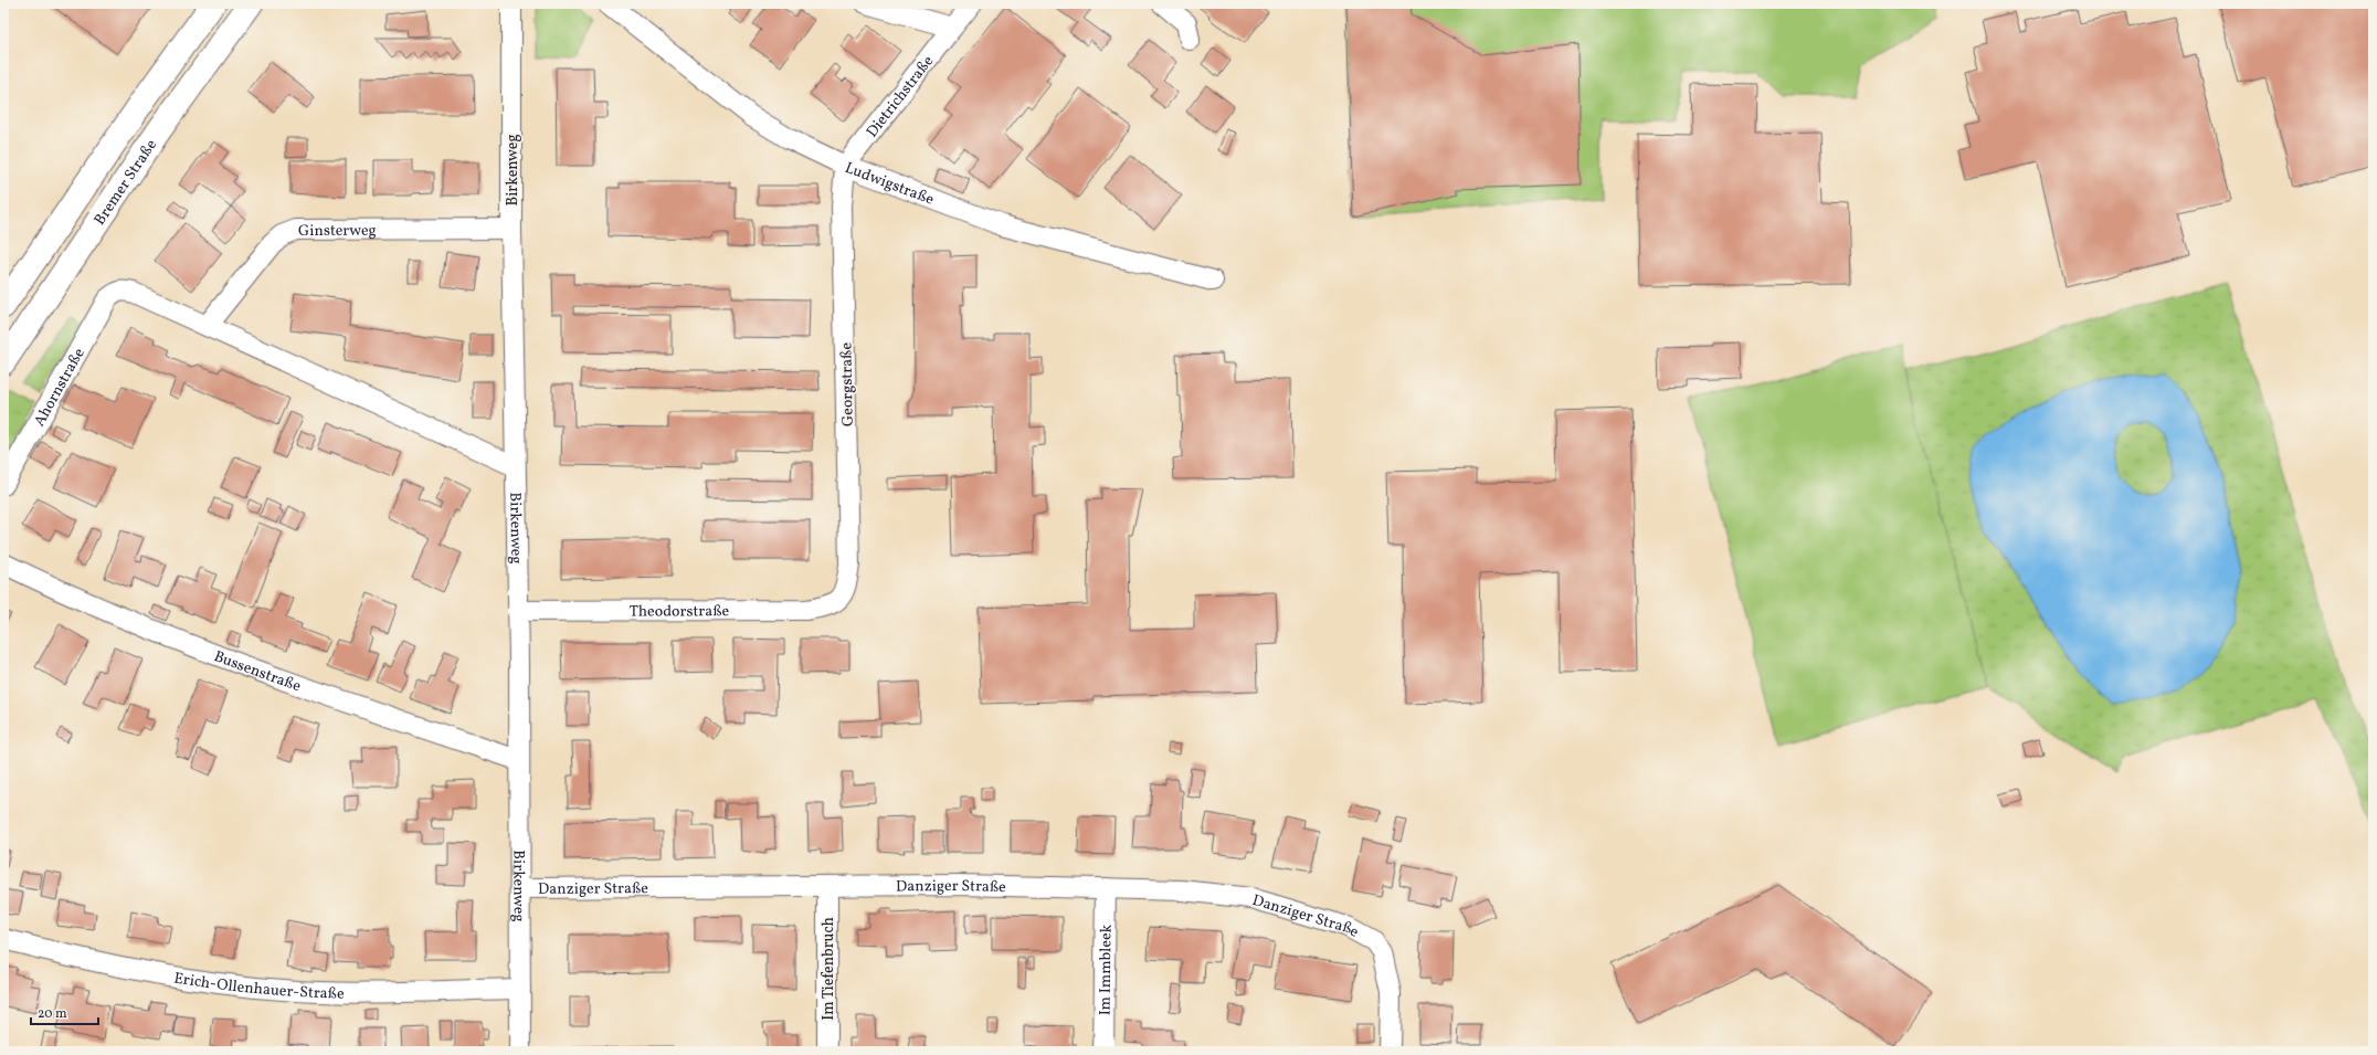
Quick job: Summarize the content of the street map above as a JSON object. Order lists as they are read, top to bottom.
{
  "streets": {
    "main road": ["Bremer Straße"],
    "street": [
      "Dietrichstraße",
      "Birkenweg",
      "Ludwigstraße",
      "Ginsterweg",
      "Georgstraße",
      "Ahornstraße",
      "Theodorstraße",
      "Bussenstraße",
      "Danziger Straße",
      "Im Tiefenbruch",
      "Im Immbleek",
      "Erich-Ollenhauer-Straße"
    ]
  },
  "crossings": [
    ["Dietrichstraße", "Ludwigstraße"],
    ["Dietrichstraße", "Georgstraße"],
    ["Birkenweg", "Ginsterweg"],
    ["Birkenweg", "Theodorstraße"],
    ["Birkenweg", "Bussenstraße"],
    ["Birkenweg", "Danziger Straße"],
    ["Birkenweg", "Erich-Ollenhauer-Straße"],
    ["Ludwigstraße", "Georgstraße"],
    ["Ginsterweg", "Ahornstraße"],
    ["Georgstraße", "Theodorstraße"],
    ["Danziger Straße", "Im Tiefenbruch"],
    ["Danziger Straße", "Im Immbleek"]
  ],
  "scale_bar": "20 m"
}
